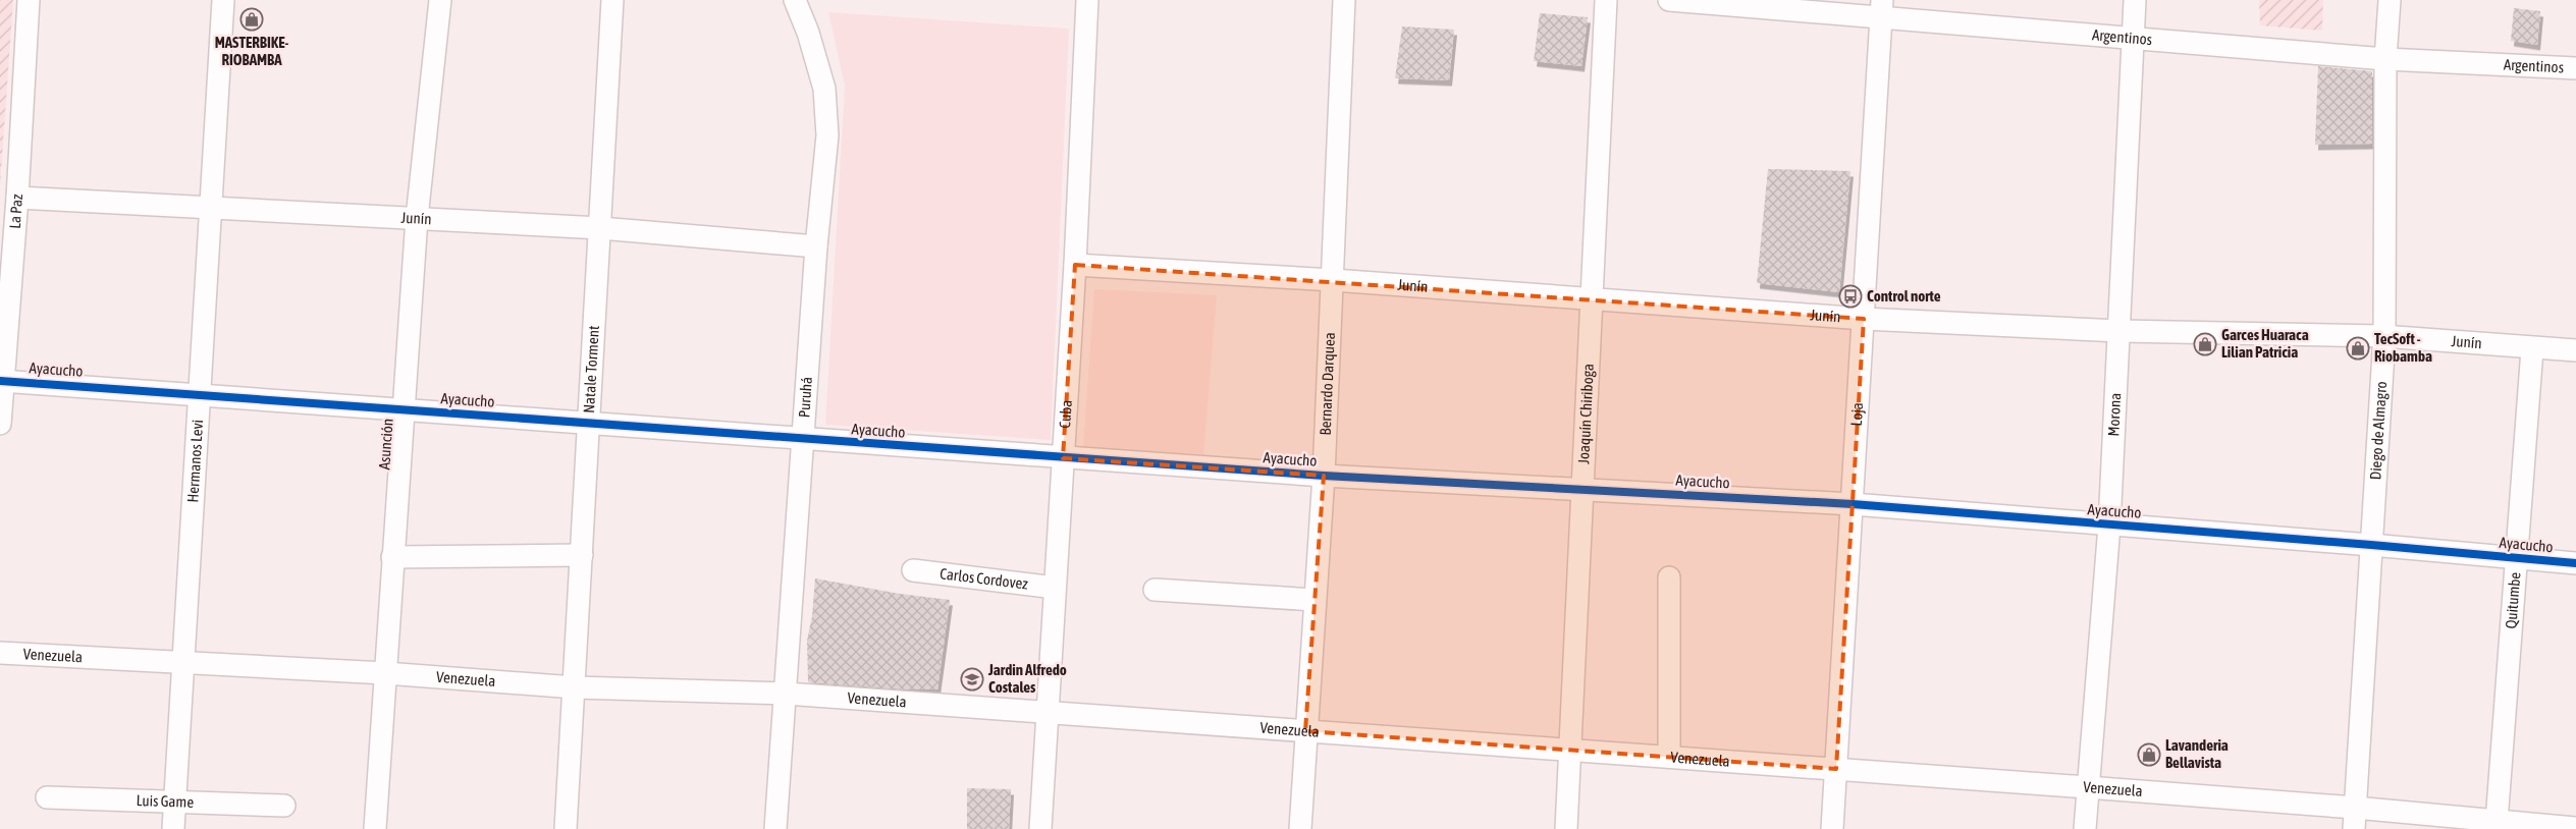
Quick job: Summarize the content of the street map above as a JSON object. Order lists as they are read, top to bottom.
{
  "streets": {
    "street": [
      "Argentinos",
      "La Paz",
      "Junín",
      "Natale Torment",
      "Ayacucho",
      "Bernardo Darquea",
      "Puruhá",
      "Cuba",
      "Joaquín Chiriboga",
      "Loja",
      "Morona",
      "Diego de Almagro",
      "Asunción",
      "Hermanos Levi",
      "Carlos Cordovez",
      "Quitumbe",
      "Venezuela",
      "Luis Game"
    ]
  },
  "crossings": [
    ["Argentinos", "Loja"],
    ["Argentinos", "Morona"],
    ["Argentinos", "Diego de Almagro"],
    ["La Paz", "Junín"],
    ["La Paz", "Ayacucho"],
    ["Junín", "Natale Torment"],
    ["Junín", "Bernardo Darquea"],
    ["Junín", "Puruhá"],
    ["Junín", "Cuba"],
    ["Junín", "Joaquín Chiriboga"],
    ["Junín", "Loja"],
    ["Junín", "Morona"],
    ["Junín", "Diego de Almagro"],
    ["Junín", "Asunción"],
    ["Junín", "Hermanos Levi"],
    ["Junín", "Quitumbe"],
    ["Natale Torment", "Ayacucho"],
    ["Natale Torment", "Venezuela"],
    ["Ayacucho", "Bernardo Darquea"],
    ["Ayacucho", "Puruhá"],
    ["Ayacucho", "Cuba"],
    ["Ayacucho", "Joaquín Chiriboga"],
    ["Ayacucho", "Loja"],
    ["Ayacucho", "Morona"],
    ["Ayacucho", "Diego de Almagro"],
    ["Ayacucho", "Asunción"],
    ["Ayacucho", "Hermanos Levi"],
    ["Ayacucho", "Quitumbe"],
    ["Bernardo Darquea", "Venezuela"],
    ["Puruhá", "Venezuela"],
    ["Cuba", "Carlos Cordovez"],
    ["Cuba", "Venezuela"],
    ["Joaquín Chiriboga", "Venezuela"],
    ["Loja", "Venezuela"],
    ["Morona", "Venezuela"],
    ["Diego de Almagro", "Venezuela"],
    ["Asunción", "Venezuela"],
    ["Hermanos Levi", "Venezuela"],
    ["Hermanos Levi", "Luis Game"],
    ["Quitumbe", "Venezuela"]
  ],
  "places": {
    "shop": [
      "MASTERBIKE- RIOBAMBA",
      "Garces Huaraca Lilian Patricia",
      "TecSoft - Riobamba",
      "Lavanderia Bellavista"
    ],
    "bus stop": ["Control norte"],
    "school or university": ["Jardin Alfredo Costales"]
  }
}
